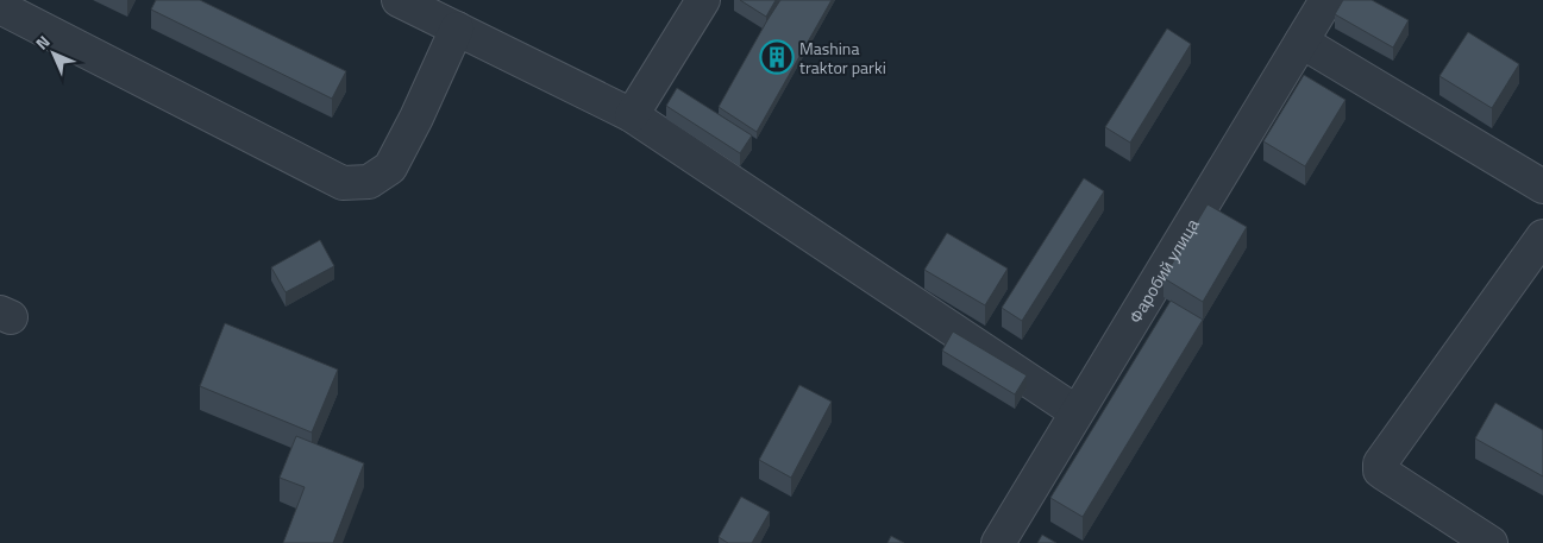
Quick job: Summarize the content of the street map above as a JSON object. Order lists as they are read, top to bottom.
{
  "streets": {
    "street": ["Фаробий улица"]
  },
  "places": {
    "building": ["Mashina traktor parki"]
  },
  "north": "top left"
}
